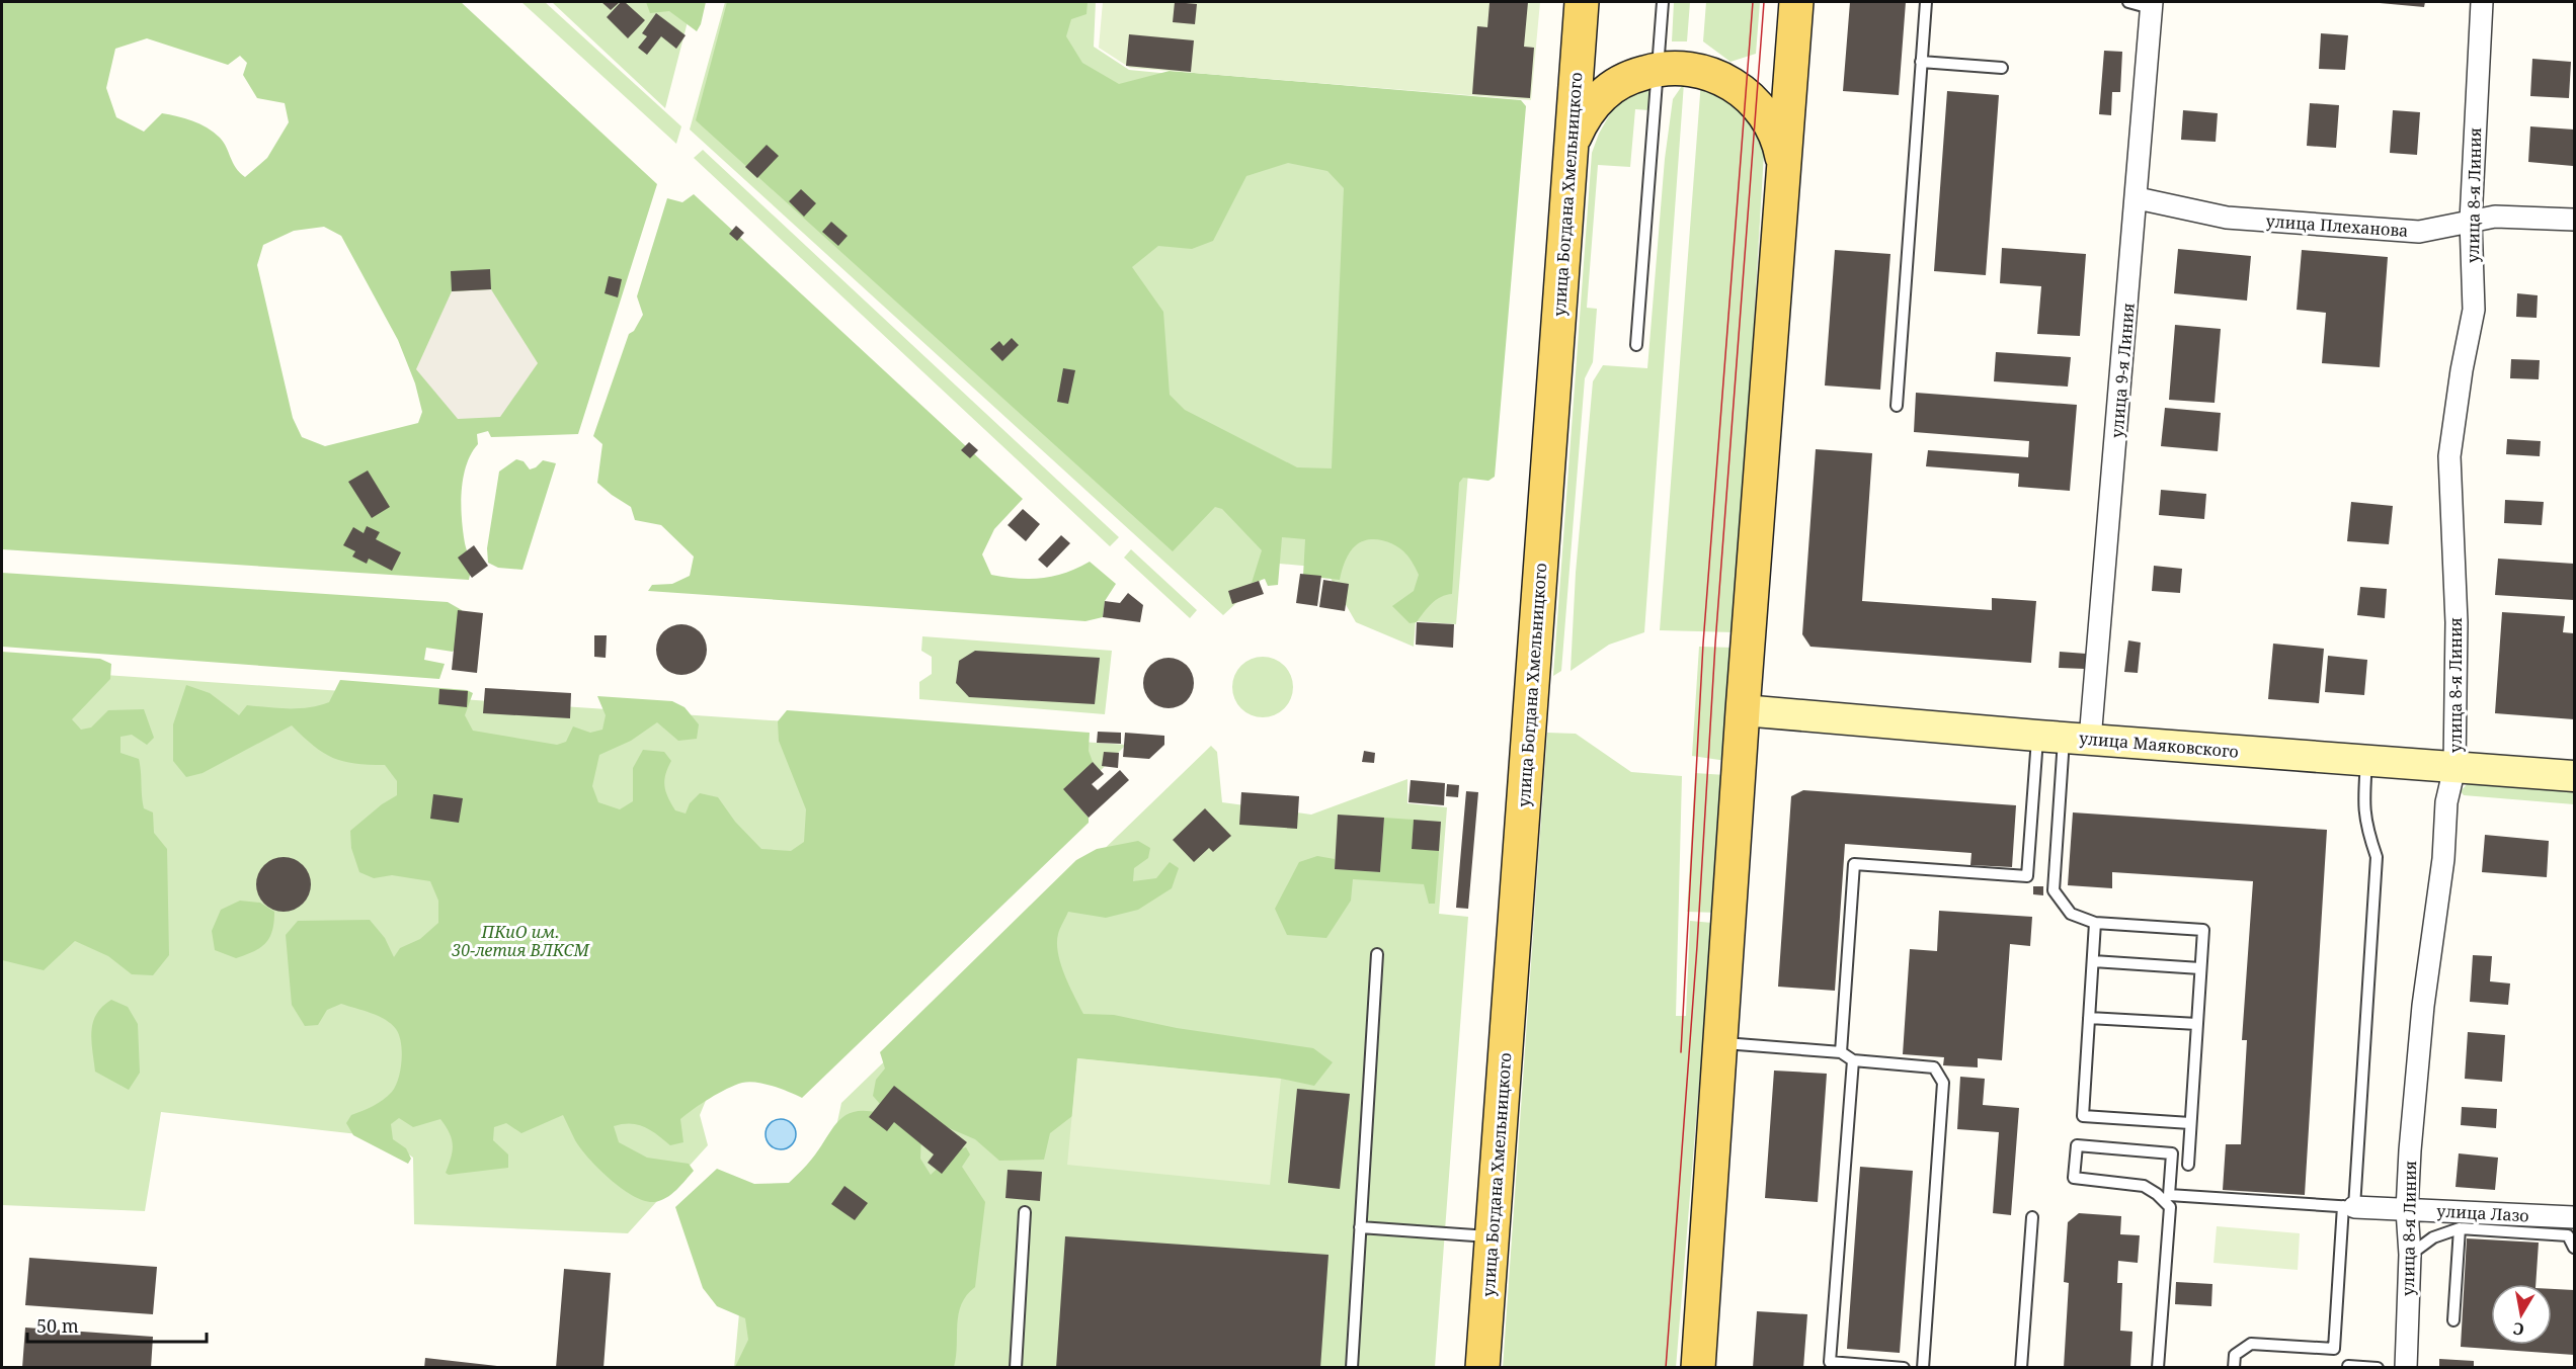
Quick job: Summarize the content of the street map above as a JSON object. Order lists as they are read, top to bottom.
{
  "streets": {
    "main road": ["улица Богдана Хмельницкого", "улица Маяковского"],
    "street": [
      "улица 8-я Линия",
      "улица Плеханова",
      "улица 9-я Линия",
      "улица Лазо"
    ]
  },
  "crossings": [
    ["улица 8-я Линия", "улица Плеханова"],
    ["улица 8-я Линия", "улица Маяковского"],
    ["улица 8-я Линия", "улица Лазо"],
    ["улица Плеханова", "улица 9-я Линия"],
    ["улица 9-я Линия", "улица Маяковского"]
  ],
  "parks": ["ПКиО им. 30-летия ВЛКСМ"],
  "scale_bar": "50 m",
  "north": "bottom"
}
